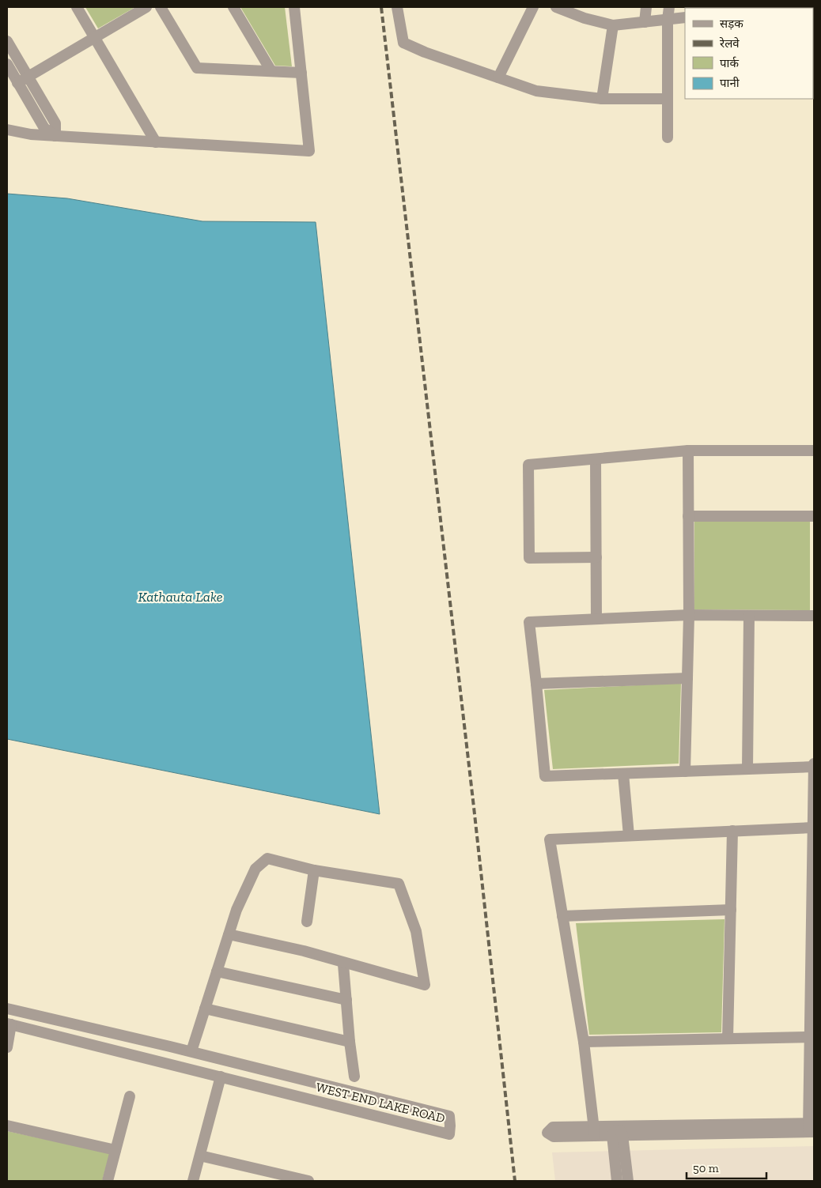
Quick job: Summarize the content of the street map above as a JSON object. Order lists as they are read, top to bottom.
{
  "streets": {
    "street": ["WEST END LAKE ROAD"]
  },
  "water": ["Kathauta Lake"],
  "legend": [
    "सड़क",
    "रेलवे",
    "पार्क",
    "पानी"
  ],
  "scale_bar": "50 m"
}
